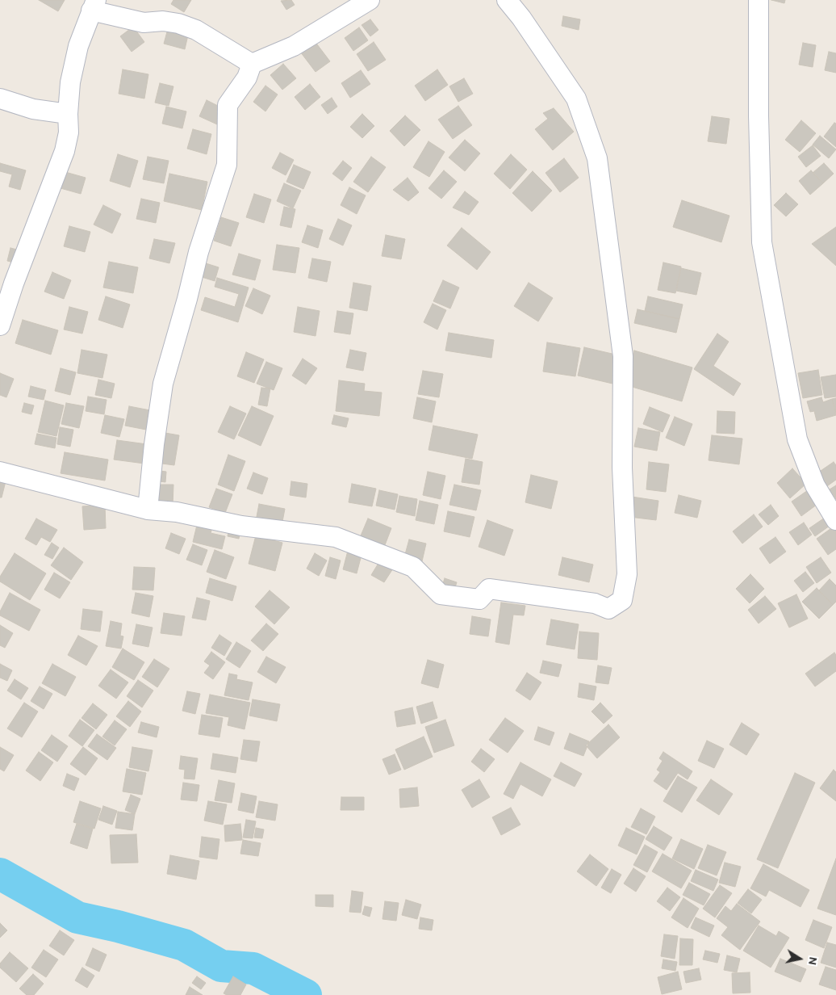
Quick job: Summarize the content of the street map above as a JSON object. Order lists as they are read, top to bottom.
{
  "north": "right"
}
